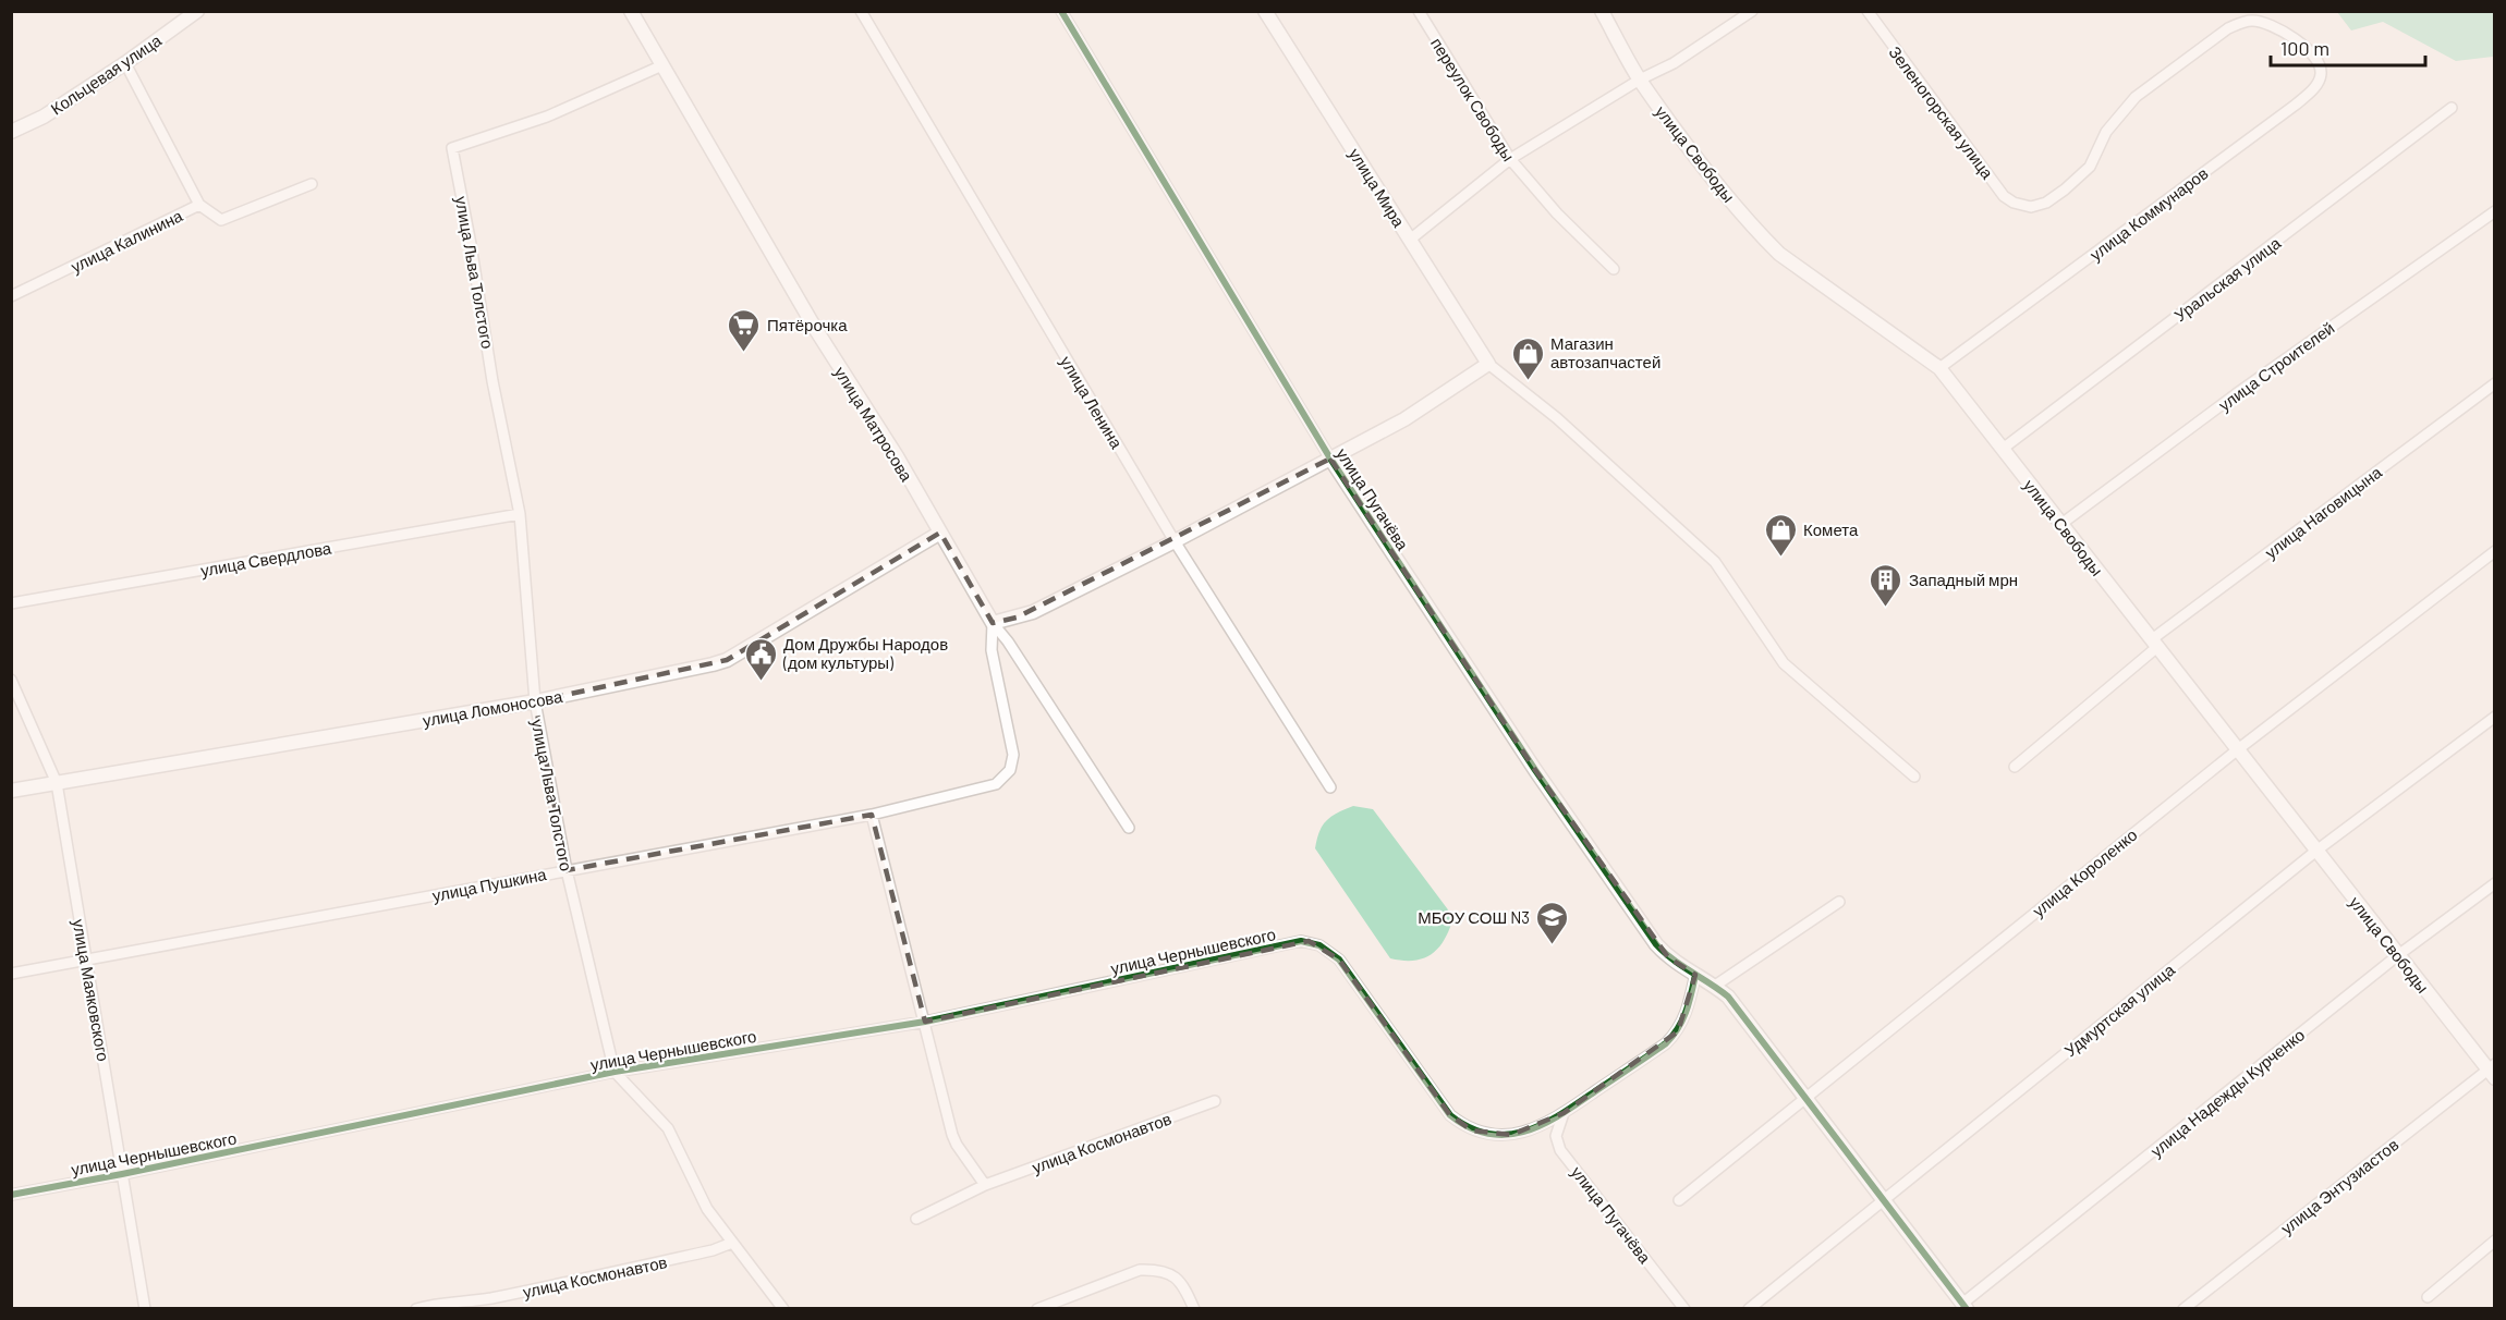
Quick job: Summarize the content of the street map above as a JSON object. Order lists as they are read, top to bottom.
{
  "streets": {
    "street": [
      "Кольцевая улица",
      "переулок Свободы",
      "Зеленогорская улица",
      "улица Свободы",
      "улица Мира",
      "улица Коммунаров",
      "улица Калинина",
      "улица Льва Толстого",
      "Уральская улица",
      "улица Строителей",
      "улица Ленина",
      "улица Матросова",
      "улица Пугачёва",
      "улица Наговицына",
      "улица Свердлова",
      "улица Ломоносова",
      "улица Короленко",
      "улица Пушкина",
      "улица Чернышевского",
      "улица Маяковского",
      "Удмуртская улица",
      "улица Надежды Курченко",
      "улица Космонавтов",
      "улица Энтузиастов"
    ]
  },
  "crossings": [
    ["Зеленогорская улица", "улица Коммунаров"],
    ["улица Свободы", "улица Коммунаров"],
    ["улица Свободы", "Уральская улица"],
    ["улица Свободы", "улица Строителей"],
    ["улица Свободы", "улица Наговицына"],
    ["улица Свободы", "улица Короленко"],
    ["улица Свободы", "Удмуртская улица"],
    ["улица Свободы", "улица Надежды Курченко"],
    ["улица Свободы", "улица Энтузиастов"],
    ["улица Льва Толстого", "улица Матросова"],
    ["улица Льва Толстого", "улица Свердлова"],
    ["улица Льва Толстого", "улица Ломоносова"],
    ["улица Льва Толстого", "улица Пушкина"],
    ["улица Льва Толстого", "улица Чернышевского"],
    ["улица Льва Толстого", "улица Космонавтов"],
    ["улица Матросова", "улица Ломоносова"],
    ["улица Матросова", "улица Пушкина"],
    ["улица Пугачёва", "улица Короленко"],
    ["улица Пугачёва", "улица Чернышевского"],
    ["улица Пугачёва", "Удмуртская улица"],
    ["улица Пугачёва", "улица Надежды Курченко"],
    ["улица Ломоносова", "улица Маяковского"],
    ["улица Пушкина", "улица Маяковского"],
    ["улица Чернышевского", "улица Маяковского"]
  ],
  "places": {
    "supermarket": ["Пятёрочка"],
    "shop": ["Магазин автозапчастей", "Комета"],
    "building": ["Западный мрн"],
    "public building": ["Дом Дружбы Народов (дом культуры)"],
    "school or university": ["МБОУ СОШ N3"]
  },
  "scale_bar": "100 m"
}
